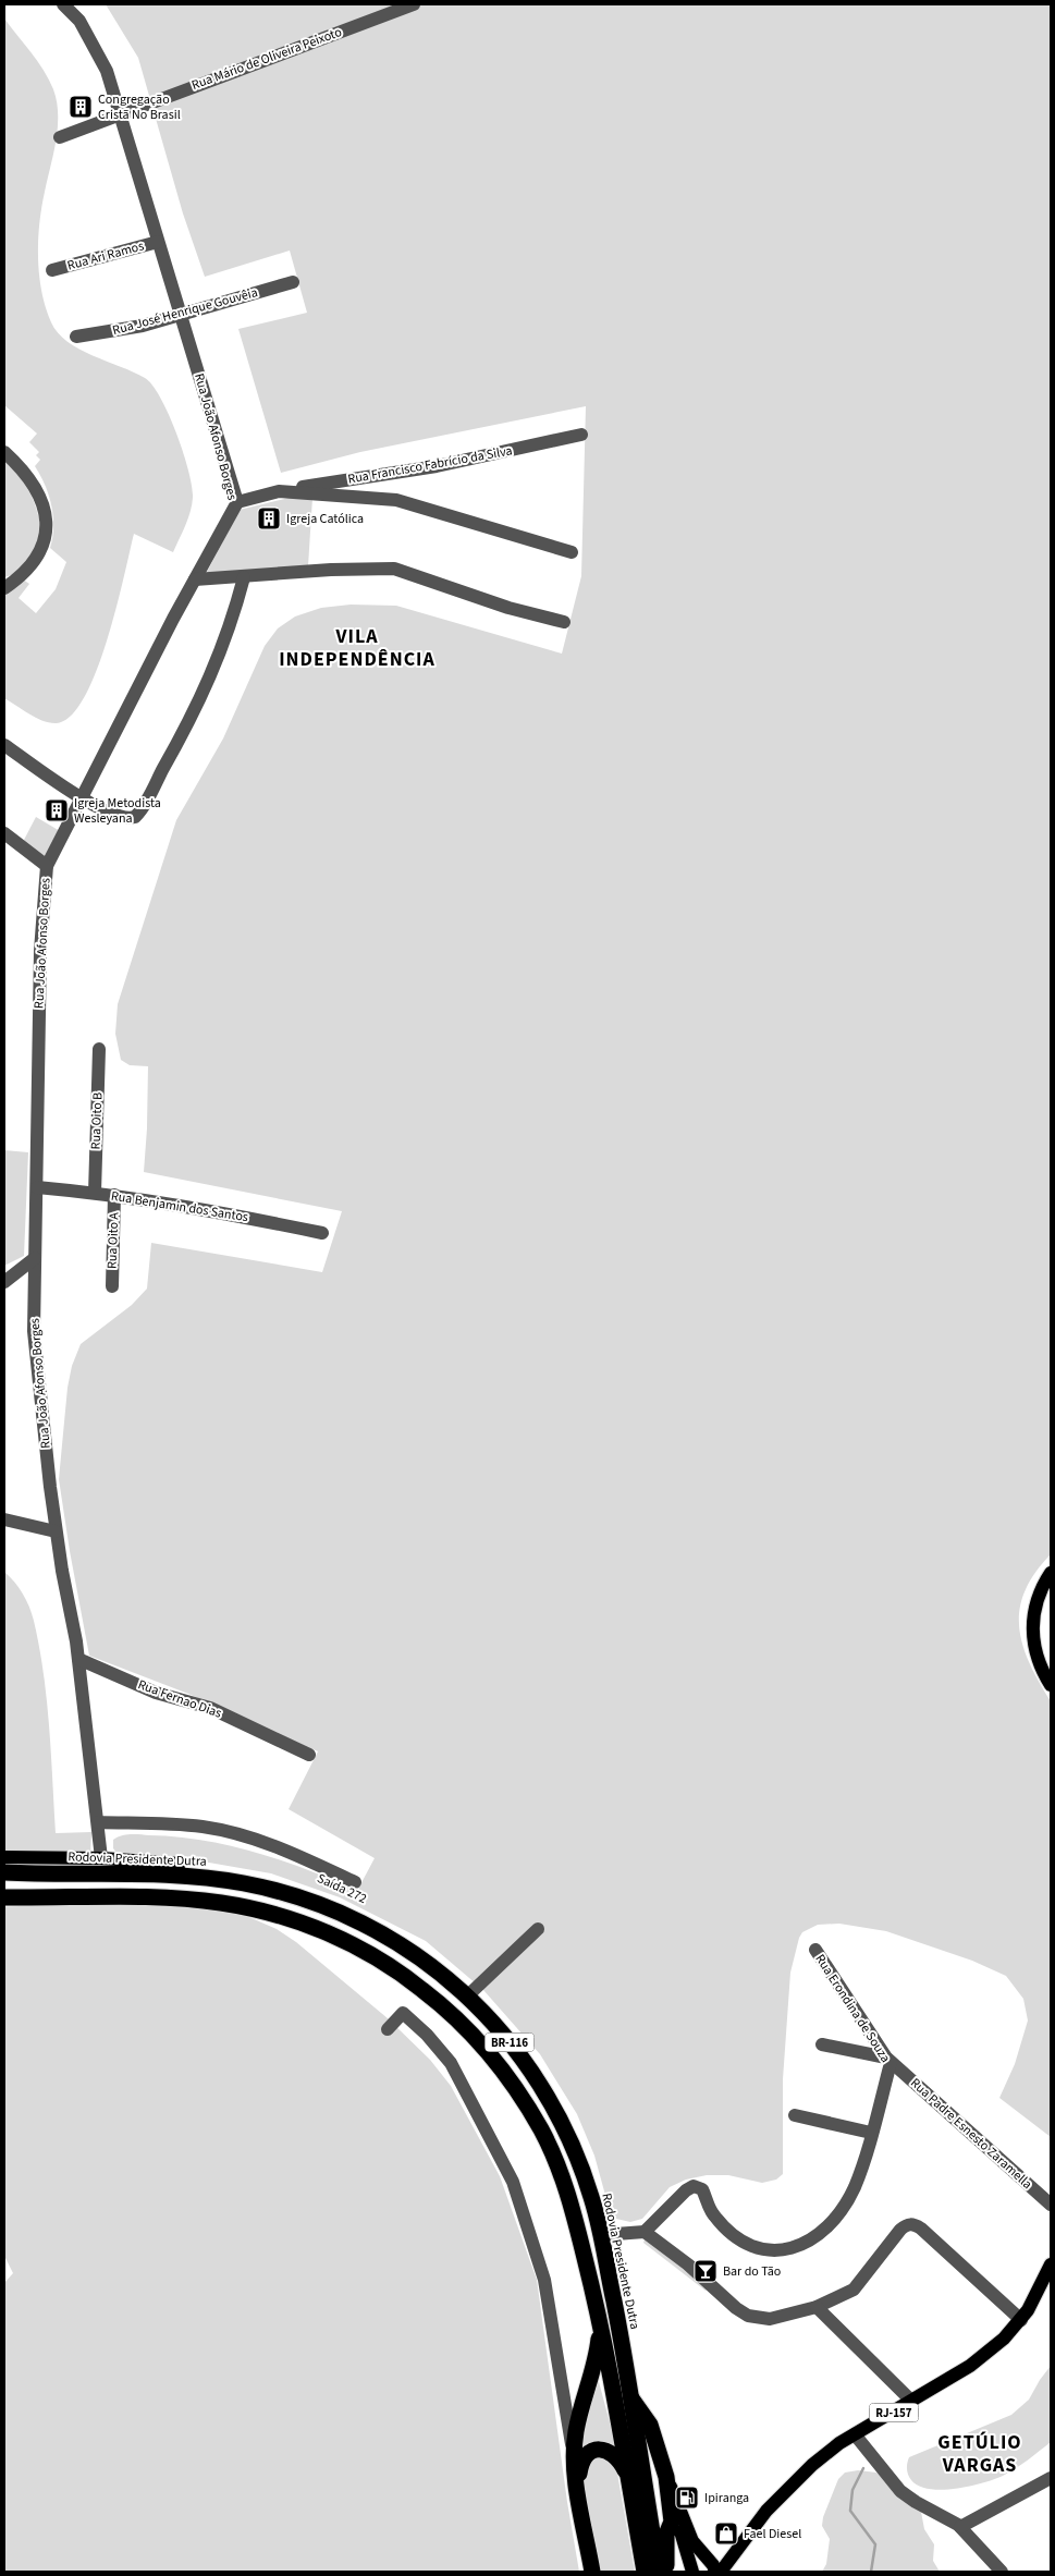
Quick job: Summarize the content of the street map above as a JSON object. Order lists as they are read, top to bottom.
{
  "streets": {
    "highway": ["Rodovia Presidente Dutra", "Saída 272", "BR-116"],
    "main road": ["RJ-157"],
    "street": [
      "Rua Mário de Oliveira Peixoto",
      "Rua Ari Ramos",
      "Rua José Henrique Gouvêia",
      "Rua João Afonso Borges",
      "Rua Francisco Fabrício da Silva",
      "Rua Oito B",
      "Rua Benjamin dos Santos",
      "Rua Oito A",
      "Rua Fernao Dias",
      "Rua Erondina de Souza",
      "Rua Padre Esnesto Zaramella"
    ]
  },
  "crossings": [
    ["Rua Mário de Oliveira Peixoto", "Rua João Afonso Borges"],
    ["Rua Ari Ramos", "Rua João Afonso Borges"],
    ["Rua José Henrique Gouvêia", "Rua João Afonso Borges"],
    ["Rua João Afonso Borges", "Rua Benjamin dos Santos"],
    ["Rua João Afonso Borges", "Rua Fernao Dias"],
    ["Rua Oito B", "Rua Benjamin dos Santos"],
    ["Rua Benjamin dos Santos", "Rua Oito A"],
    ["Rodovia Presidente Dutra", "Saída 272"],
    ["Rua Erondina de Souza", "Rua Padre Esnesto Zaramella"]
  ],
  "districts": ["VILA INDEPENDÊNCIA", "GETÚLIO VARGAS"],
  "places": {
    "building": ["Congregação Cristã No Brasil", "Igreja Católica", "Igreja Metodista Wesleyana"],
    "bar": ["Bar do Tão"],
    "fuel station": ["Ipiranga"],
    "shop": ["Fael Diesel"]
  }
}
